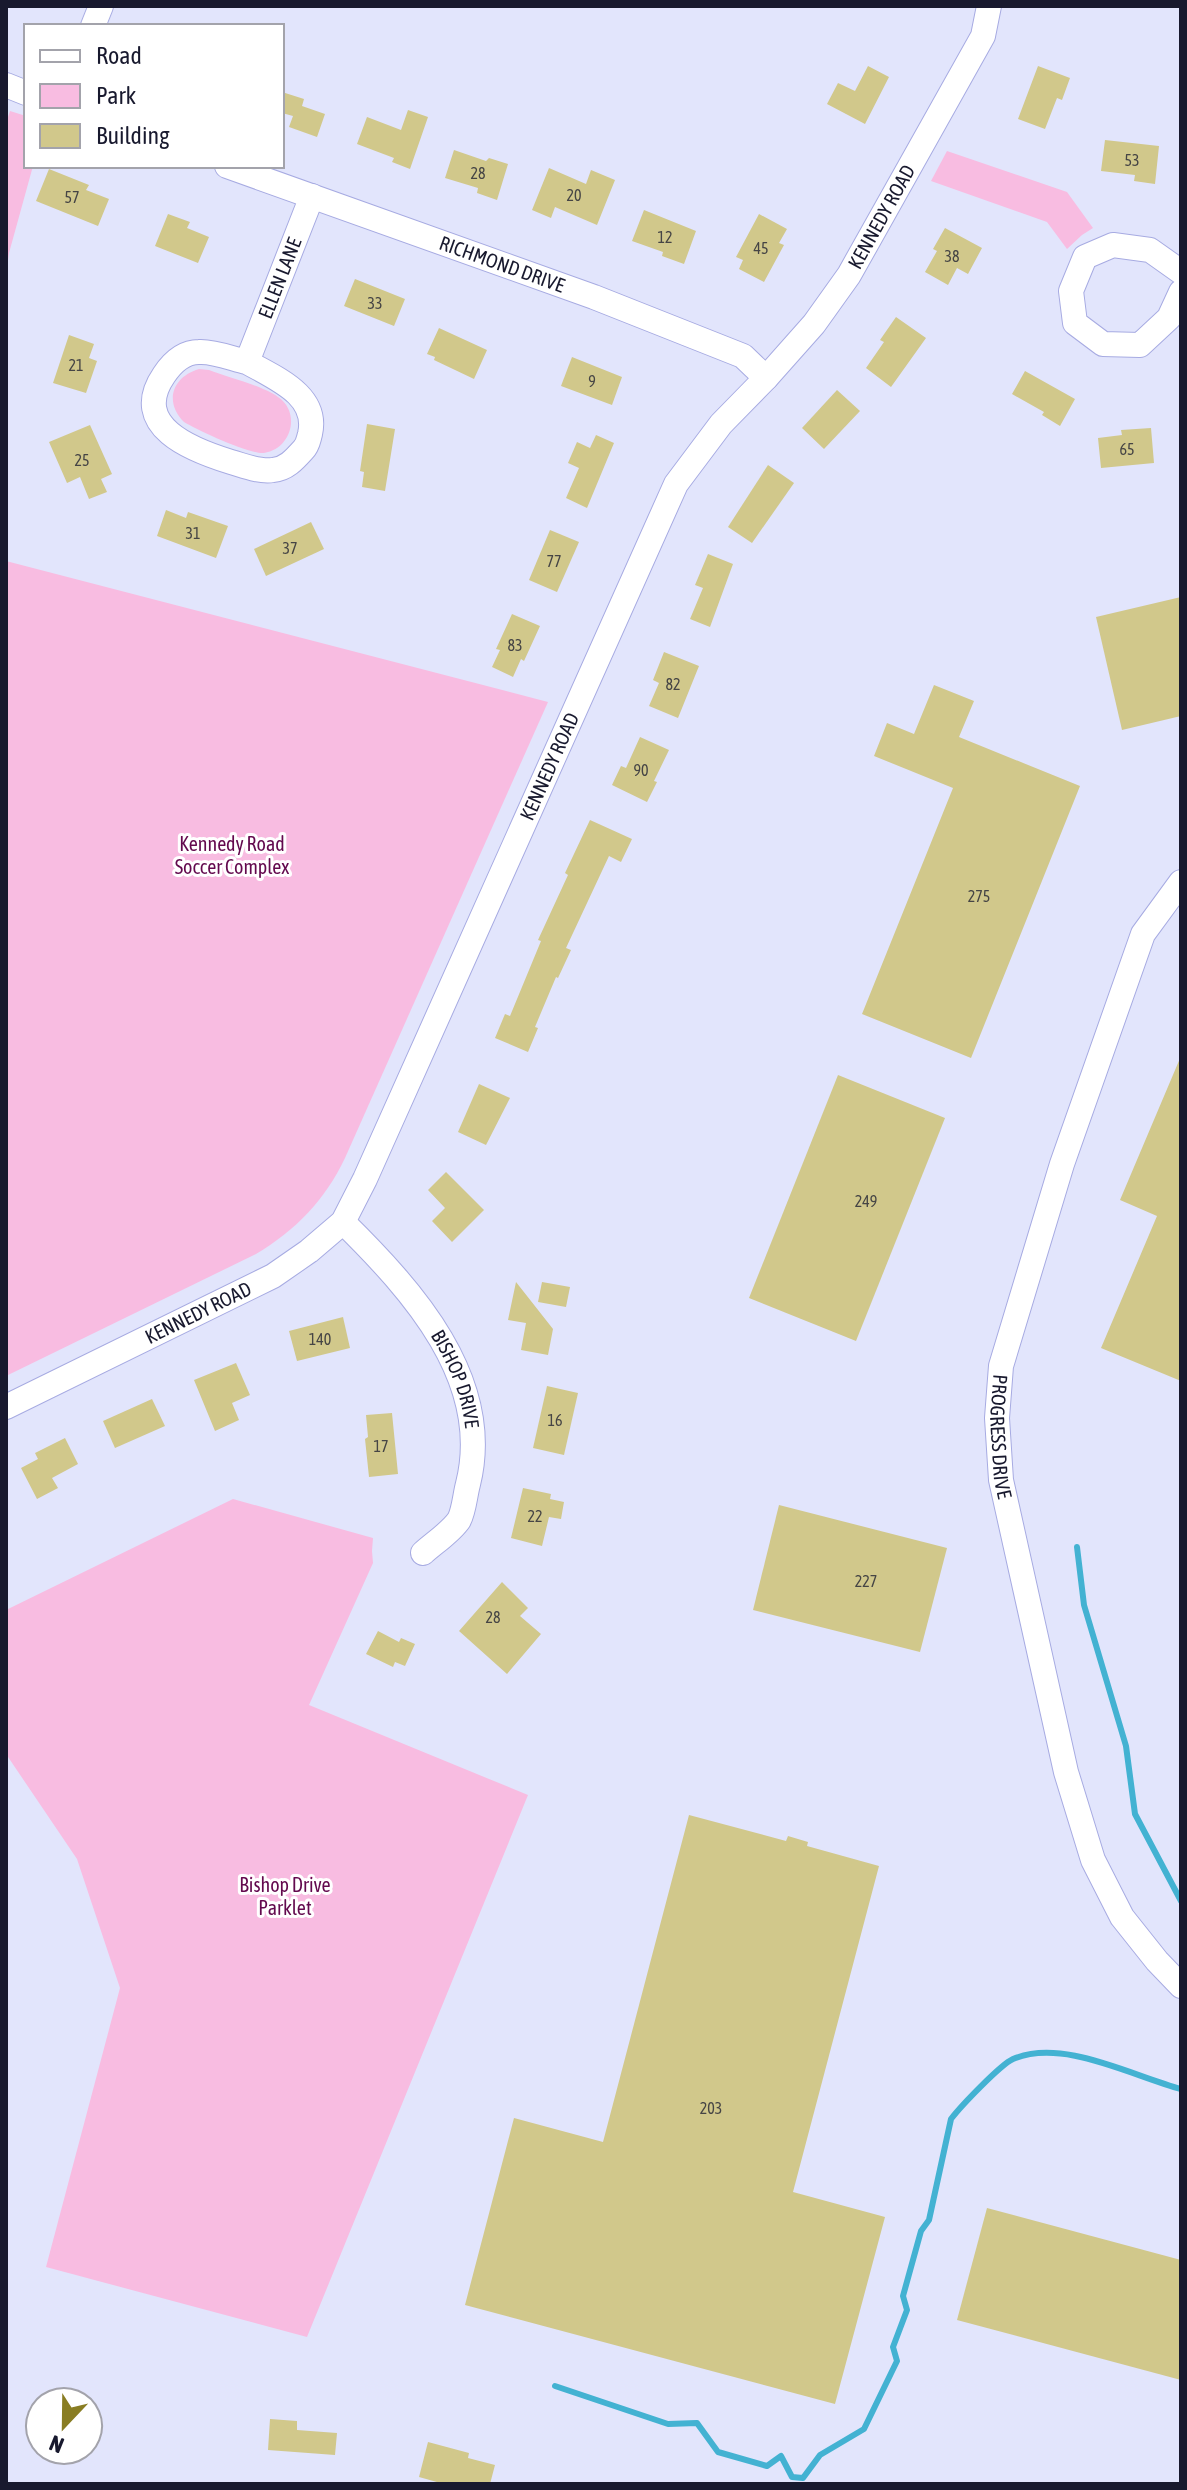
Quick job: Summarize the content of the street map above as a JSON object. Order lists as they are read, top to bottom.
{
  "streets": {
    "street": [
      "KENNEDY ROAD",
      "RICHMOND DRIVE",
      "ELLEN LANE",
      "BISHOP DRIVE",
      "PROGRESS DRIVE"
    ]
  },
  "crossings": [
    ["KENNEDY ROAD", "RICHMOND DRIVE"],
    ["KENNEDY ROAD", "BISHOP DRIVE"],
    ["RICHMOND DRIVE", "ELLEN LANE"]
  ],
  "parks": ["Kennedy Road Soccer Complex", "Bishop Drive Parklet"],
  "house_numbers": [
    "53",
    "28",
    "20",
    "57",
    "12",
    "45",
    "38",
    "33",
    "21",
    "9",
    "65",
    "25",
    "31",
    "37",
    "77",
    "83",
    "82",
    "90",
    "275",
    "249",
    "140",
    "16",
    "17",
    "22",
    "227",
    "28",
    "203"
  ],
  "legend": ["Road", "Park", "Building"],
  "north": "bottom"
}
